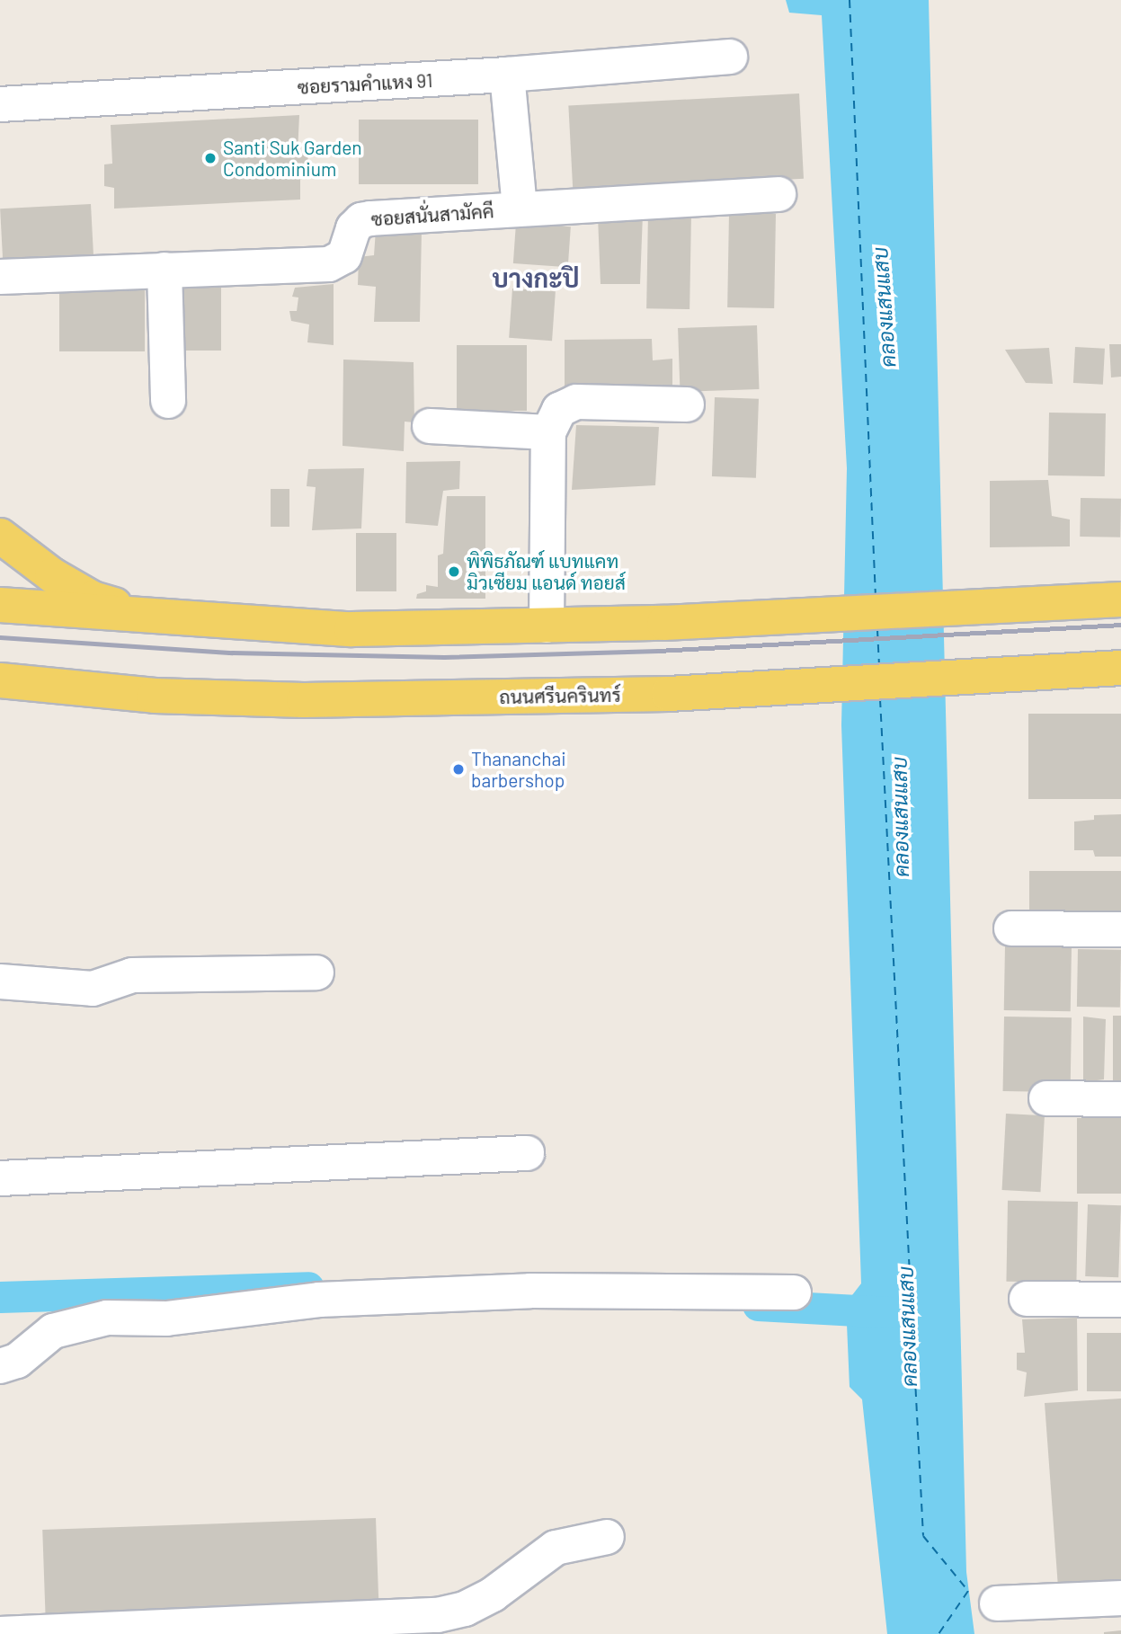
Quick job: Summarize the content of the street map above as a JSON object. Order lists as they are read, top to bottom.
{
  "streets": {
    "main road": ["ถนนศรีนครินทร์"],
    "street": ["ซอยรามคำแหง 91", "ซอยสนั่นสามัคคี"]
  },
  "districts": ["บางกะปิ"],
  "water": ["คลองแสนแสบ"],
  "places": ["Santi Suk Garden Condominium", "พิพิธภัณฑ์ แบทแคท มิวเซียม แอนด์ ทอยส์", "Thananchai barbershop"]
}
